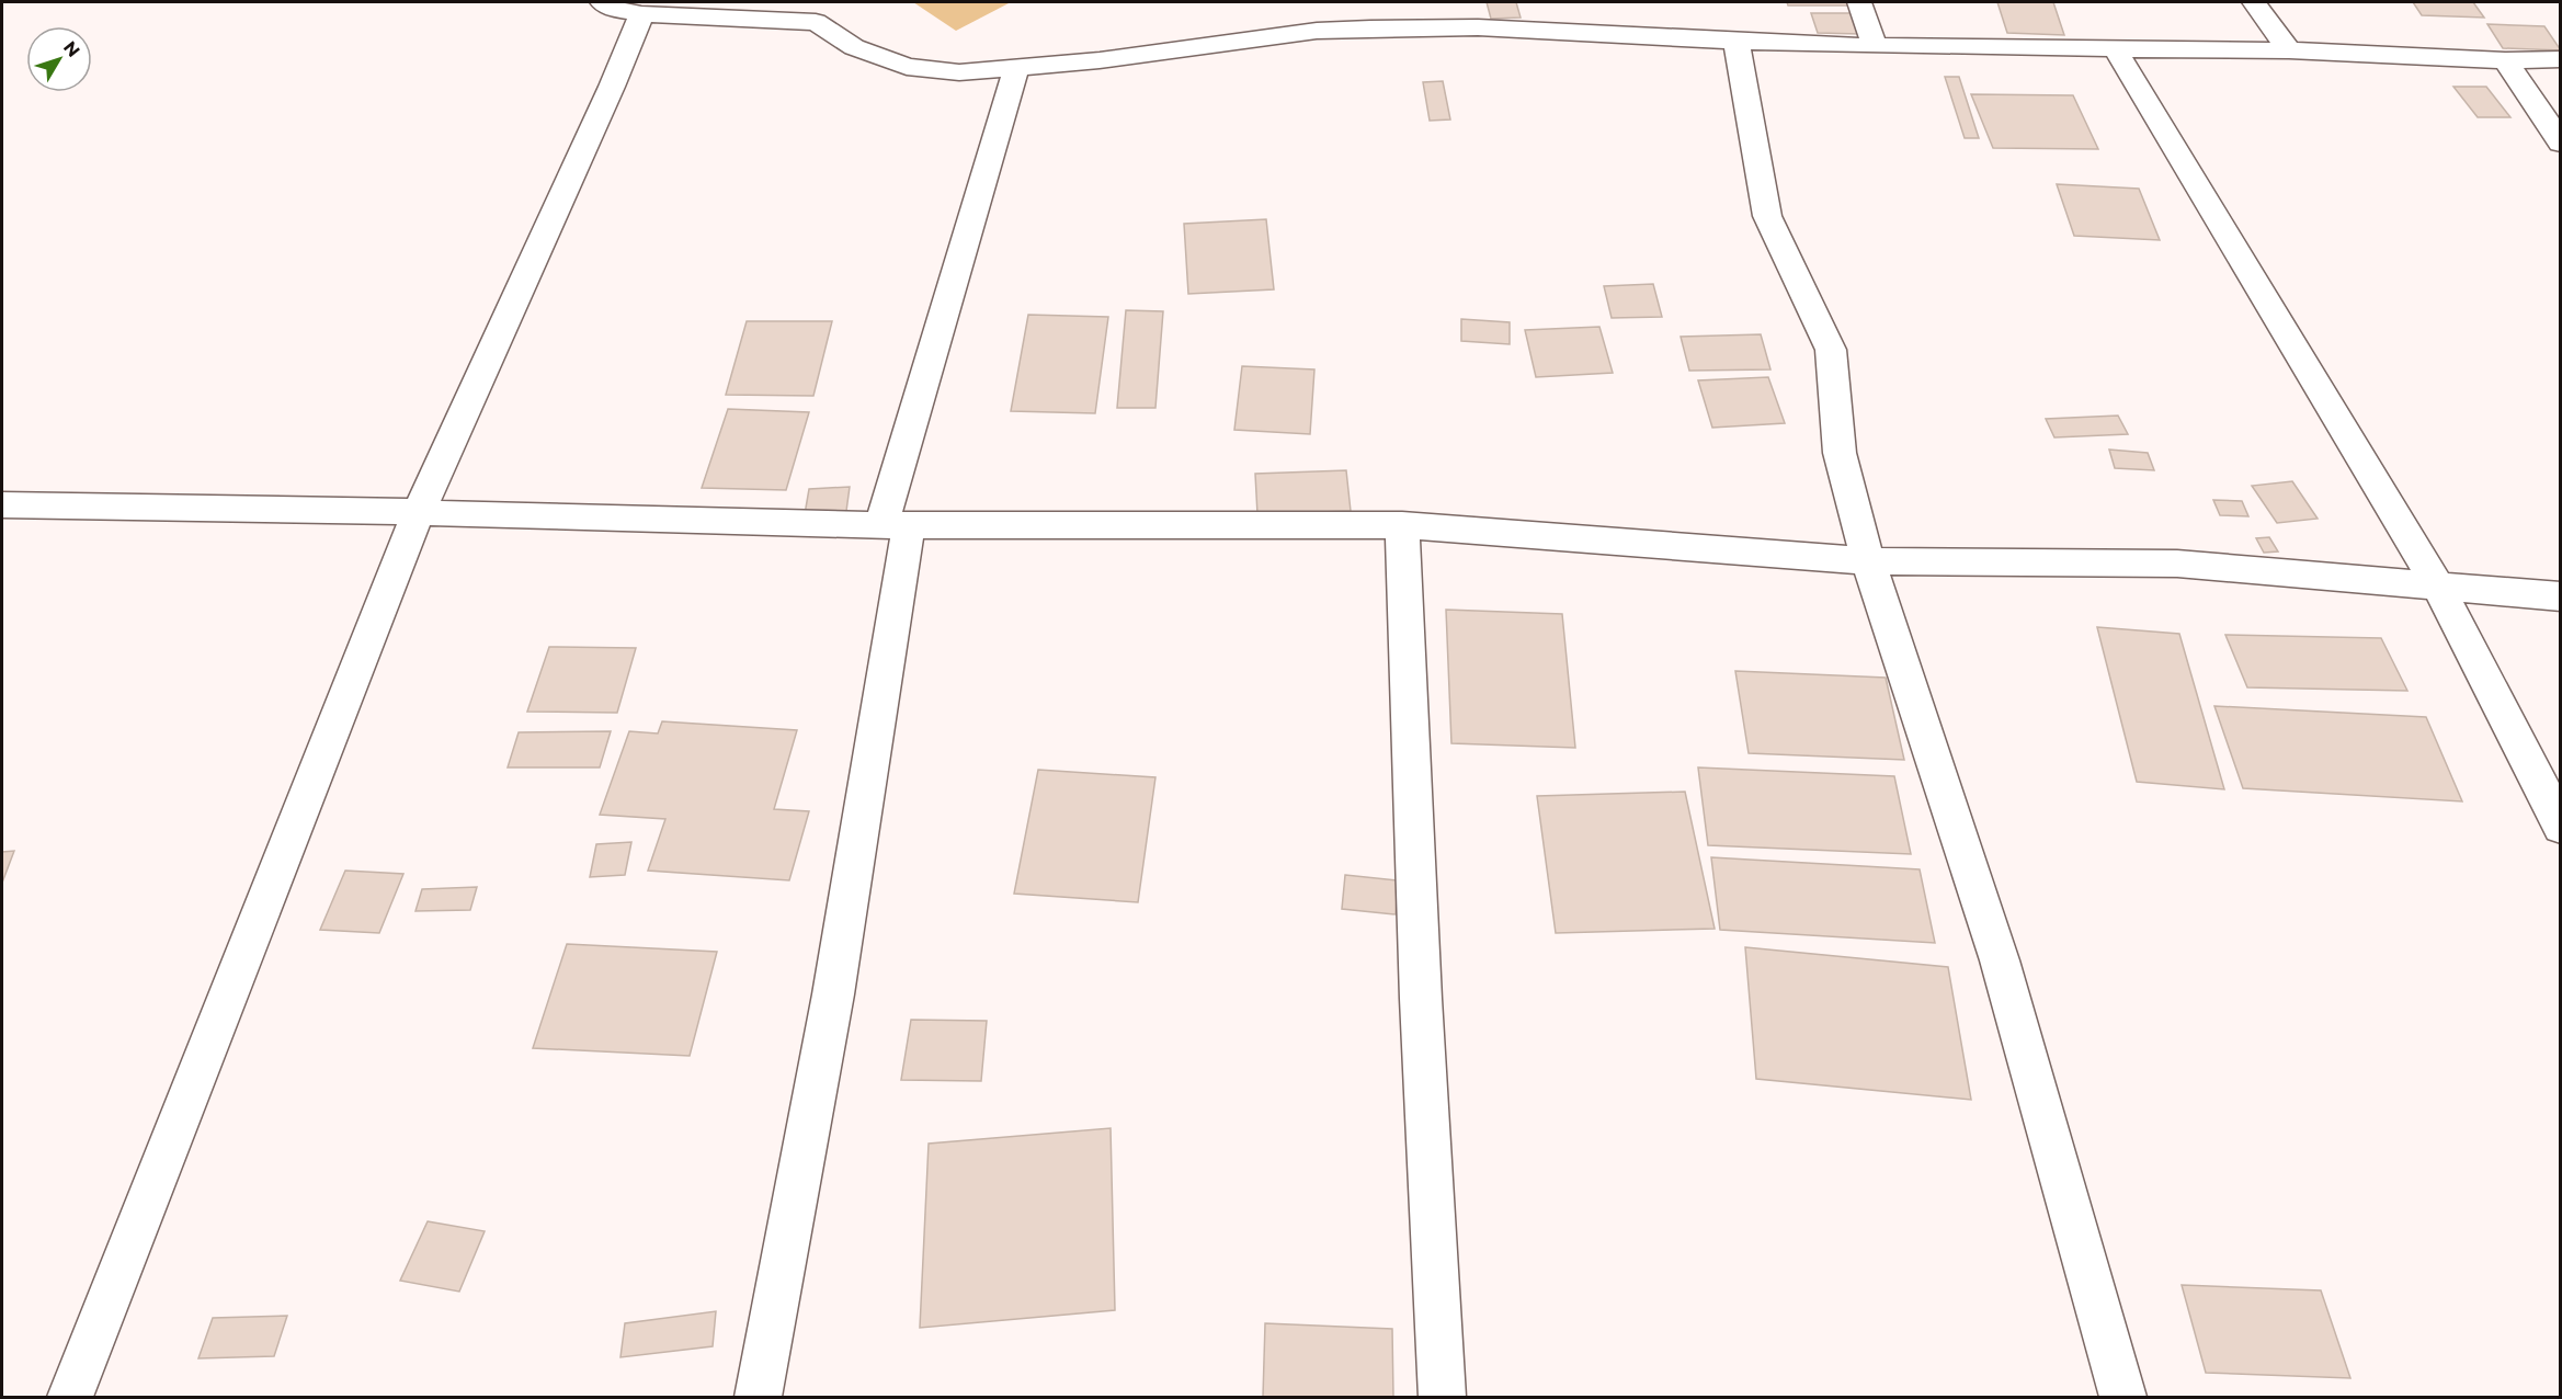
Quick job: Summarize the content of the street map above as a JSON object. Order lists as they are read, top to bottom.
{
  "north": "top right"
}
